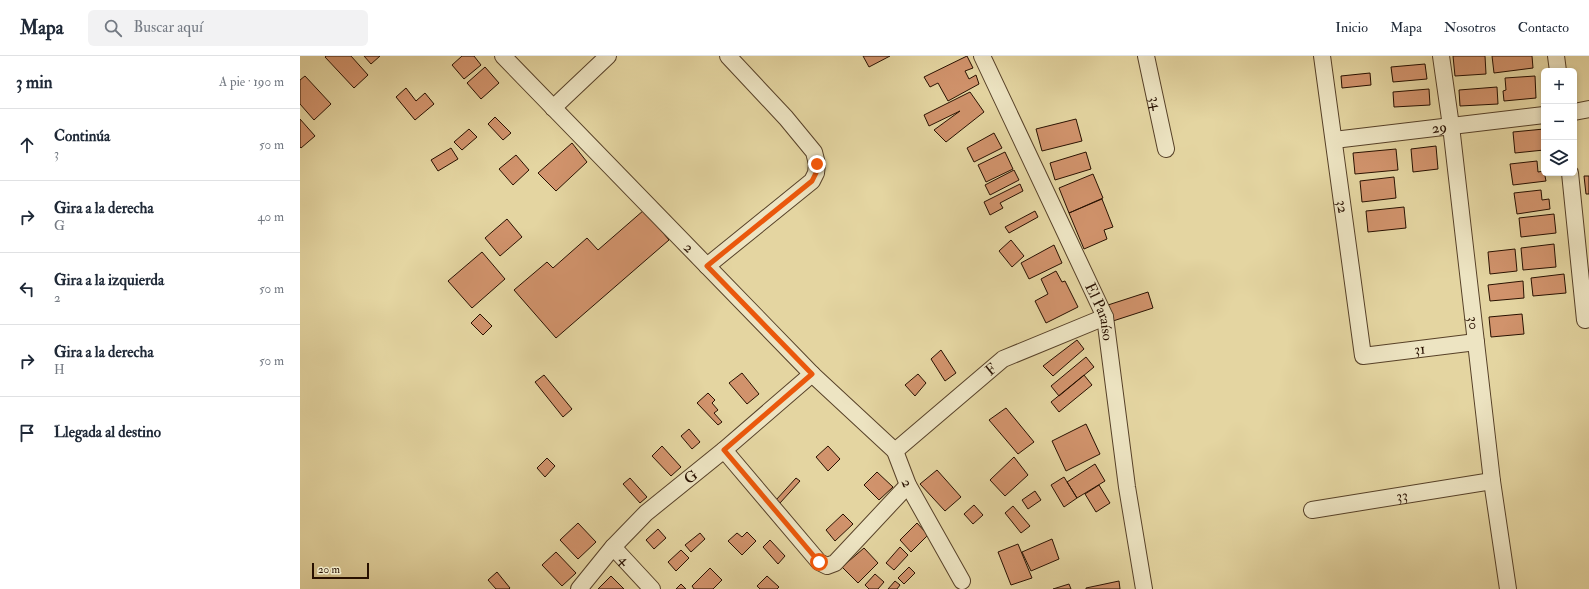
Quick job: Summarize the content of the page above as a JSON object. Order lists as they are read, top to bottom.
{
  "streets": {
    "street": [
      "34",
      "29",
      "32",
      "2",
      "El Paraíso",
      "30",
      "31",
      "F",
      "G",
      "33",
      "4"
    ]
  },
  "crossings": [
    ["29", "32"],
    ["29", "30"],
    ["32", "31"],
    ["2", "F"],
    ["2", "G"],
    ["El Paraíso", "F"],
    ["30", "31"],
    ["30", "33"],
    ["G", "4"]
  ],
  "scale_bar": "20 m",
  "page": {
    "header": "Mapa",
    "search": "Buscar aquí",
    "nav": [
      "Inicio",
      "Mapa",
      "Nosotros",
      "Contacto"
    ],
    "heading": ["3 min", "A pie · 190 m"],
    "map_buttons": ["+", "−"],
    "list": [
      ["Continúa", "3", "50 m"],
      ["Gira a la derecha", "G", "40 m"],
      ["Gira a la izquierda", "2", "50 m"],
      ["Gira a la derecha", "H", "50 m"],
      "Llegada al destino"
    ],
    "scale": "20 m"
  }
}
